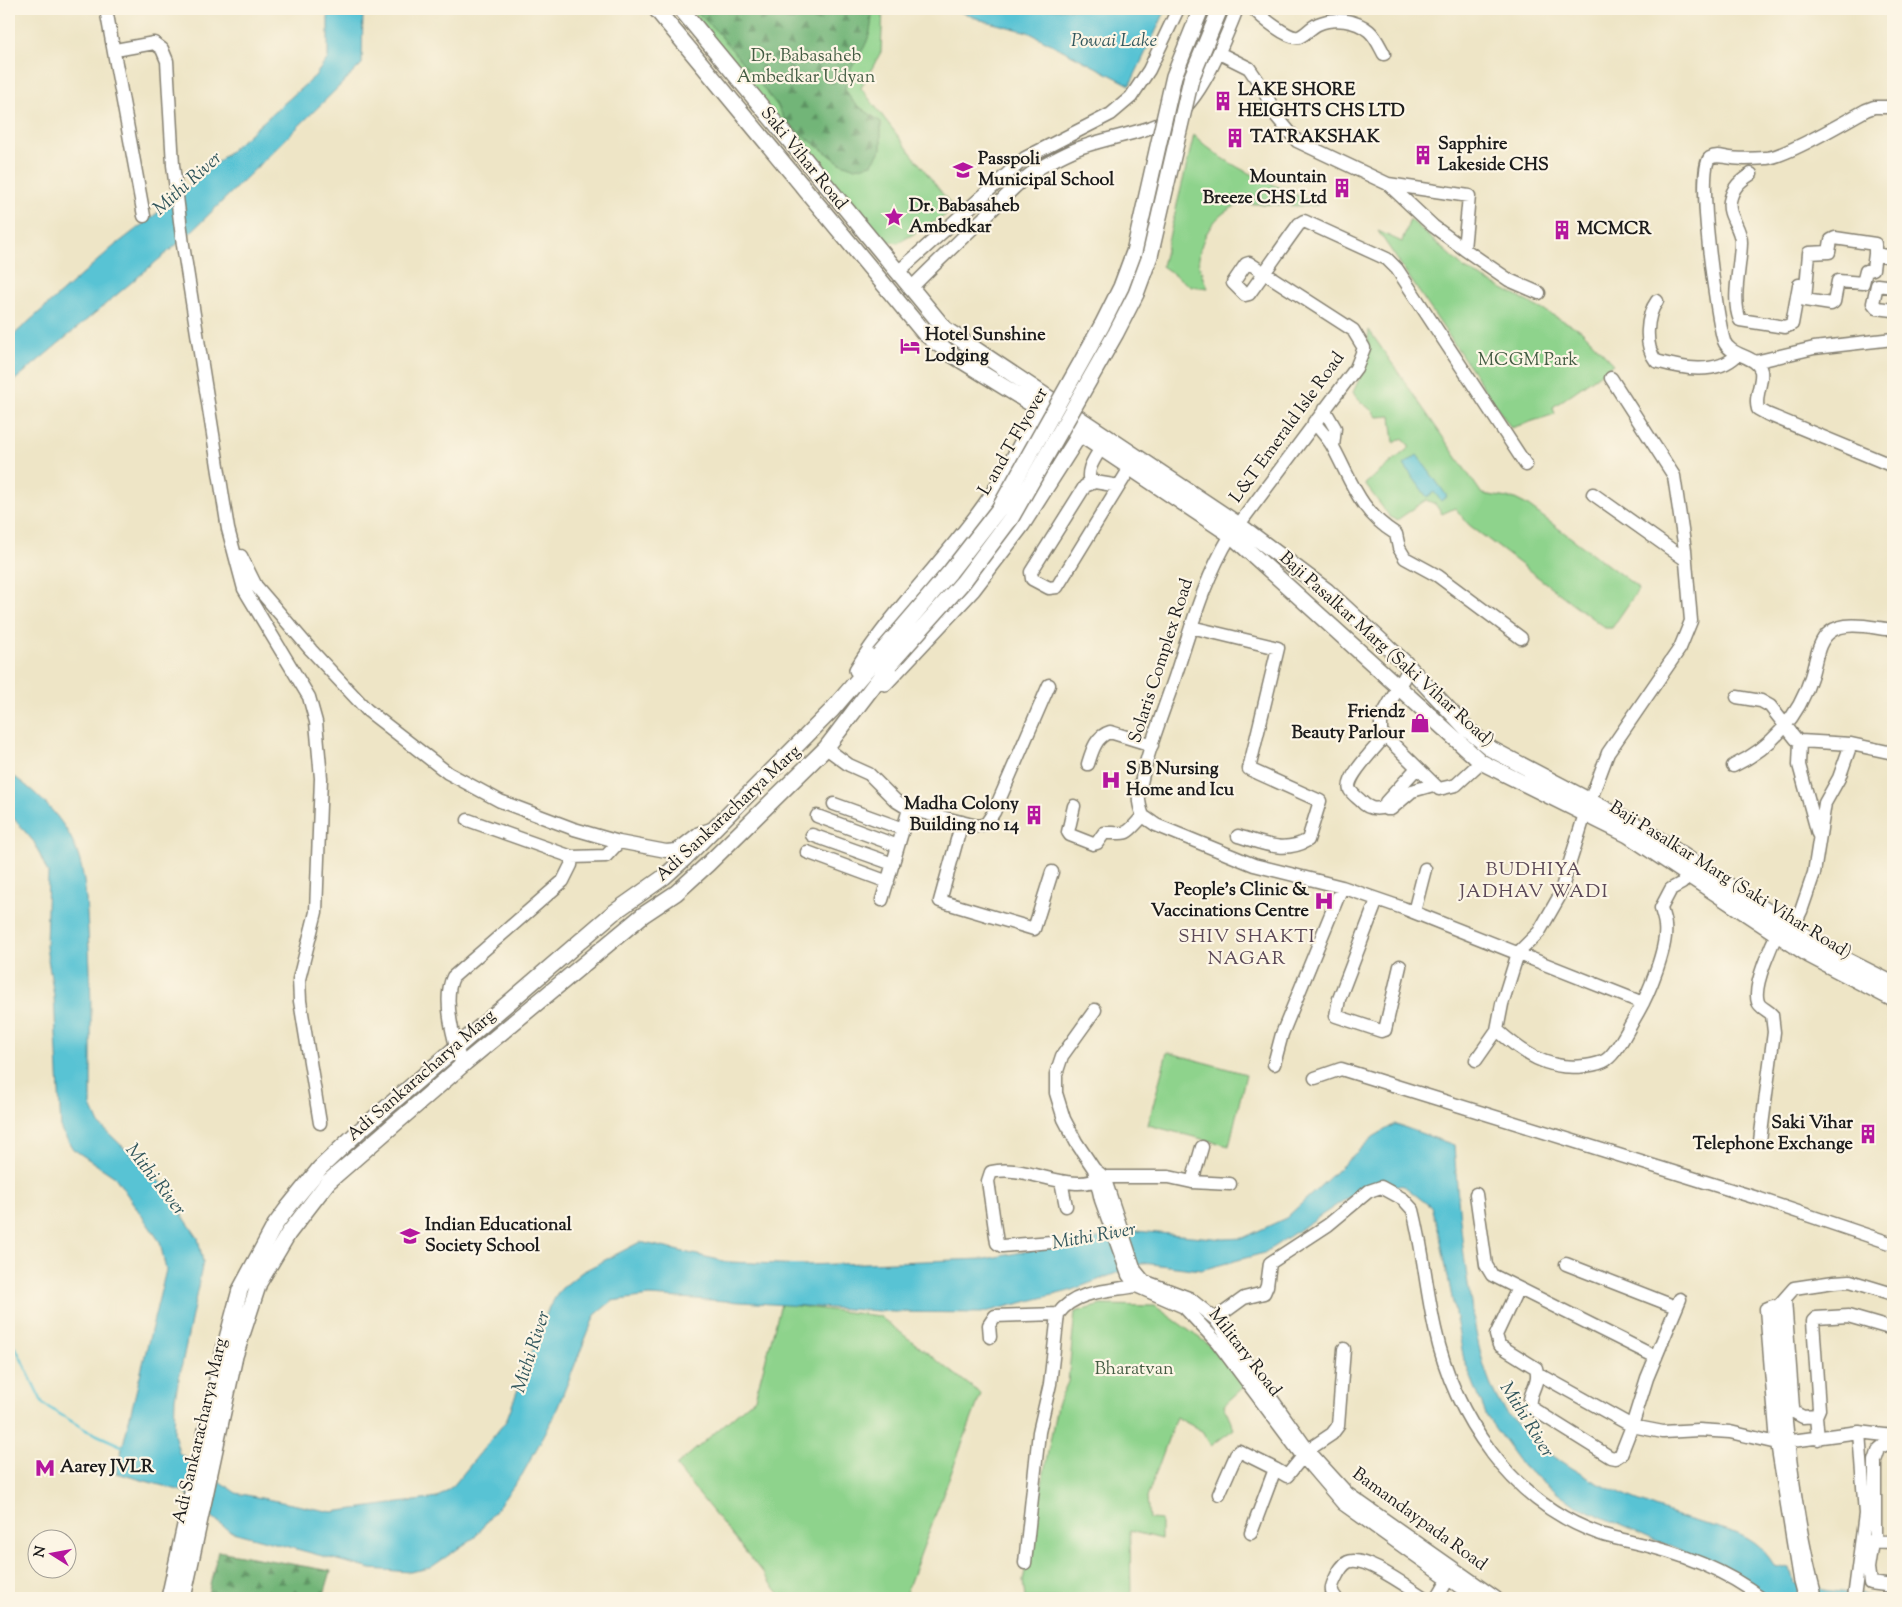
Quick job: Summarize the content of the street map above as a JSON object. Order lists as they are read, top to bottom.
{
  "streets": {
    "main road": [
      "Saki Vihar Road",
      "L and T Flyover",
      "Baji Pasalkar Marg (Saki Vihar Road)",
      "Adi Sankaracharya Marg"
    ],
    "street": [
      "L&T Emerald Isle Road",
      "Solaris Complex Road",
      "Military Road",
      "Bamandaypada Road"
    ]
  },
  "crossings": [
    ["Saki Vihar Road", "Baji Pasalkar Marg (Saki Vihar Road)"],
    ["L&T Emerald Isle Road", "Baji Pasalkar Marg (Saki Vihar Road)"],
    ["L&T Emerald Isle Road", "Solaris Complex Road"],
    ["L and T Flyover", "Adi Sankaracharya Marg"],
    ["Baji Pasalkar Marg (Saki Vihar Road)", "Solaris Complex Road"],
    ["Military Road", "Bamandaypada Road"]
  ],
  "districts": ["BUDHIYA JADHAV WADI", "SHIV SHAKTI NAGAR"],
  "water": ["Powai Lake", "Mithi River"],
  "parks": ["Dr. Babasaheb Ambedkar Udyan", "MCGM Park", "Bharatvan"],
  "places": {
    "building": [
      "LAKE SHORE HEIGHTS CHS LTD",
      "TATRAKSHAK",
      "Sapphire Lakeside CHS",
      "Mountain Breeze CHS Ltd",
      "MCMCR",
      "Madha Colony Building no 14",
      "Saki Vihar Telephone Exchange"
    ],
    "school or university": ["Passpoli Municipal School", "Indian Educational Society School"],
    "place": ["Dr. Babasaheb Ambedkar"],
    "hotel": ["Hotel Sunshine Lodging"],
    "shop": ["Friendz Beauty Parlour"],
    "hospital": ["S B Nursing Home and Icu", "People's Clinic & Vaccinations Centre"],
    "metro station": ["Aarey JVLR"]
  },
  "north": "left"
}
